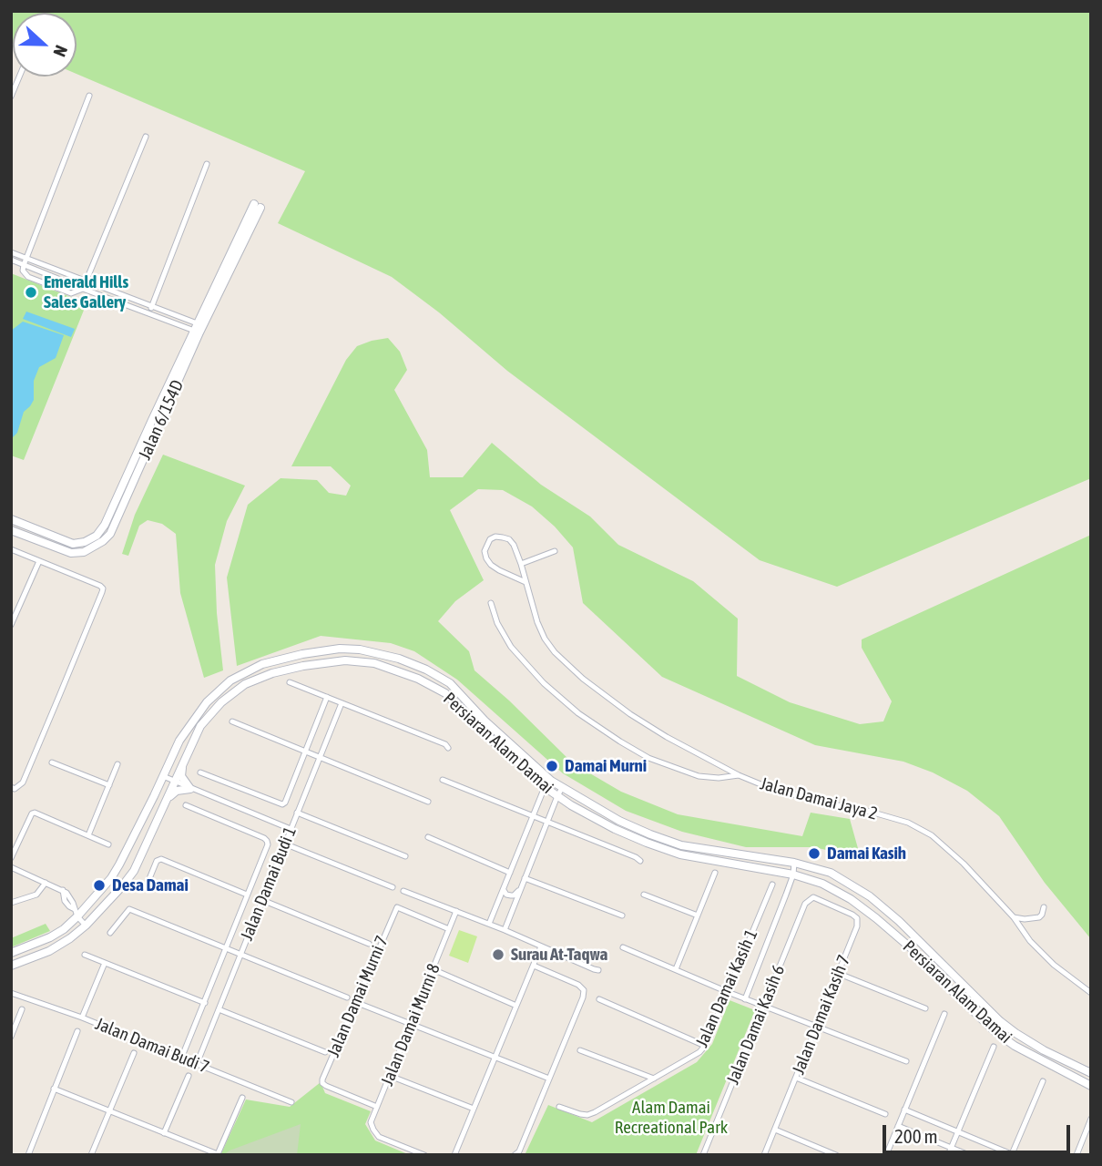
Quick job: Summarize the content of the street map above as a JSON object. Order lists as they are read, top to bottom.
{
  "streets": {
    "street": [
      "Jalan 6/154D",
      "Persiaran Alam Damai",
      "Jalan Damai Jaya 2",
      "Jalan Damai Budi 1",
      "Jalan Damai Kasih 1",
      "Jalan Damai Murni 7",
      "Jalan Damai Kasih 7",
      "Jalan Damai Murni 8",
      "Jalan Damai Kasih 6",
      "Jalan Damai Budi 7"
    ]
  },
  "crossings": [
    ["Jalan Damai Budi 1", "Jalan Damai Budi 7"],
    ["Jalan Damai Murni 7", "Jalan Damai Murni 8"],
    ["Jalan Damai Kasih 7", "Jalan Damai Kasih 6"]
  ],
  "parks": ["Alam Damai Recreational Park"],
  "places": [
    "Emerald Hills Sales Gallery",
    "Damai Murni",
    "Damai Kasih",
    "Desa Damai",
    "Surau At-Taqwa"
  ],
  "scale_bar": "200 m",
  "north": "right"
}
